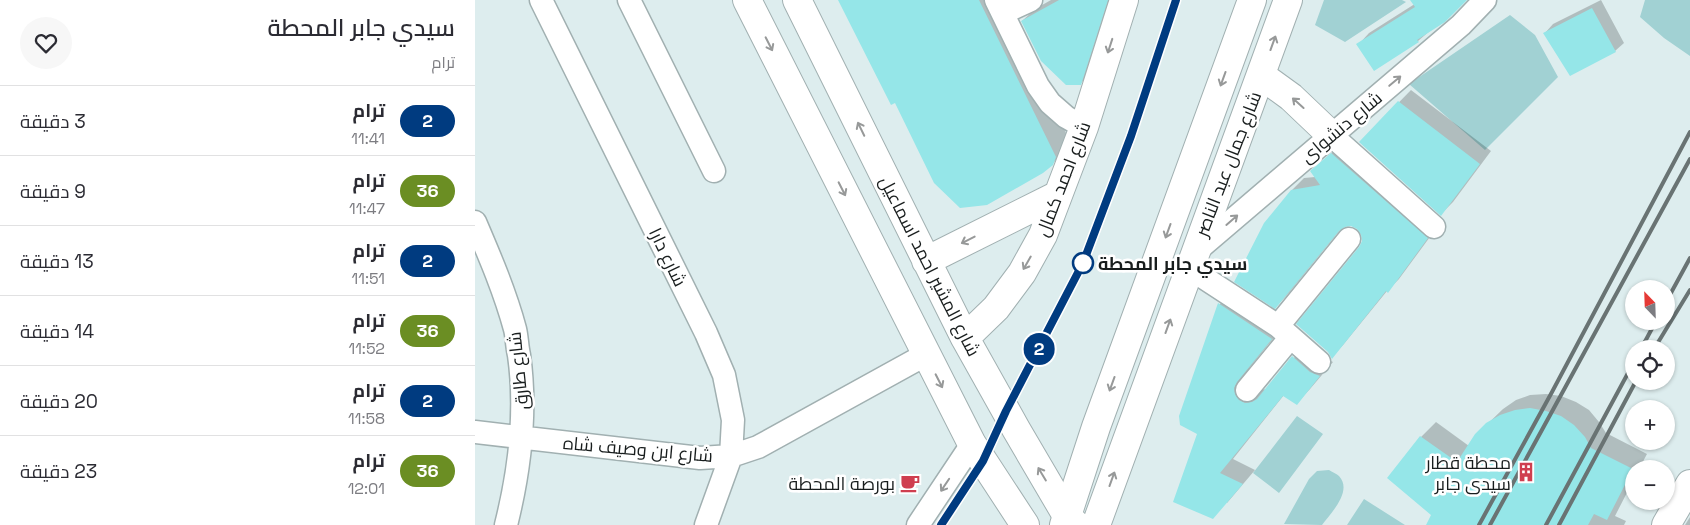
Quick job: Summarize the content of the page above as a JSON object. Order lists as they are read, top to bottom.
{
  "streets": {
    "main road": ["شارع جمال عبد الناصر", "شارع احمد كمال", "شارع المشير احمد اسماعيل"],
    "street": [
      "شارع دنشواى",
      "شارع دارا",
      "شارع طارق",
      "شارع ابن وصيف شاه"
    ]
  },
  "crossings": [
    ["شارع دنشواى", "شارع جمال عبد الناصر"],
    ["شارع جمال عبد الناصر", "شارع المشير احمد اسماعيل"],
    ["شارع احمد كمال", "شارع المشير احمد اسماعيل"],
    ["شارع دارا", "شارع ابن وصيف شاه"],
    ["شارع طارق", "شارع ابن وصيف شاه"]
  ],
  "one_way": ["شارع احمد كمال"],
  "places": {
    "other": ["سيدي جابر المحطة"],
    "building": ["محطة قطار سيدى جابر"],
    "cafe": ["بورصة المحطة"]
  },
  "lines": ["tram line 2"],
  "north": "top left",
  "page": {
    "on_map": "2",
    "heading": ["سيدي جابر المحطة", "ترام"],
    "list": [
      {
        "mark": "2",
        "name": "ترام",
        "note": "11:41",
        "value": "3 دقيقة"
      },
      {
        "mark": "36",
        "name": "ترام",
        "note": "11:47",
        "value": "9 دقيقة"
      },
      {
        "mark": "2",
        "name": "ترام",
        "note": "11:51",
        "value": "13 دقيقة"
      },
      {
        "mark": "36",
        "name": "ترام",
        "note": "11:52",
        "value": "14 دقيقة"
      },
      {
        "mark": "2",
        "name": "ترام",
        "note": "11:58",
        "value": "20 دقيقة"
      },
      {
        "mark": "36",
        "name": "ترام",
        "note": "12:01",
        "value": "23 دقيقة"
      }
    ],
    "map_buttons": ["+", "−"]
  }
}
